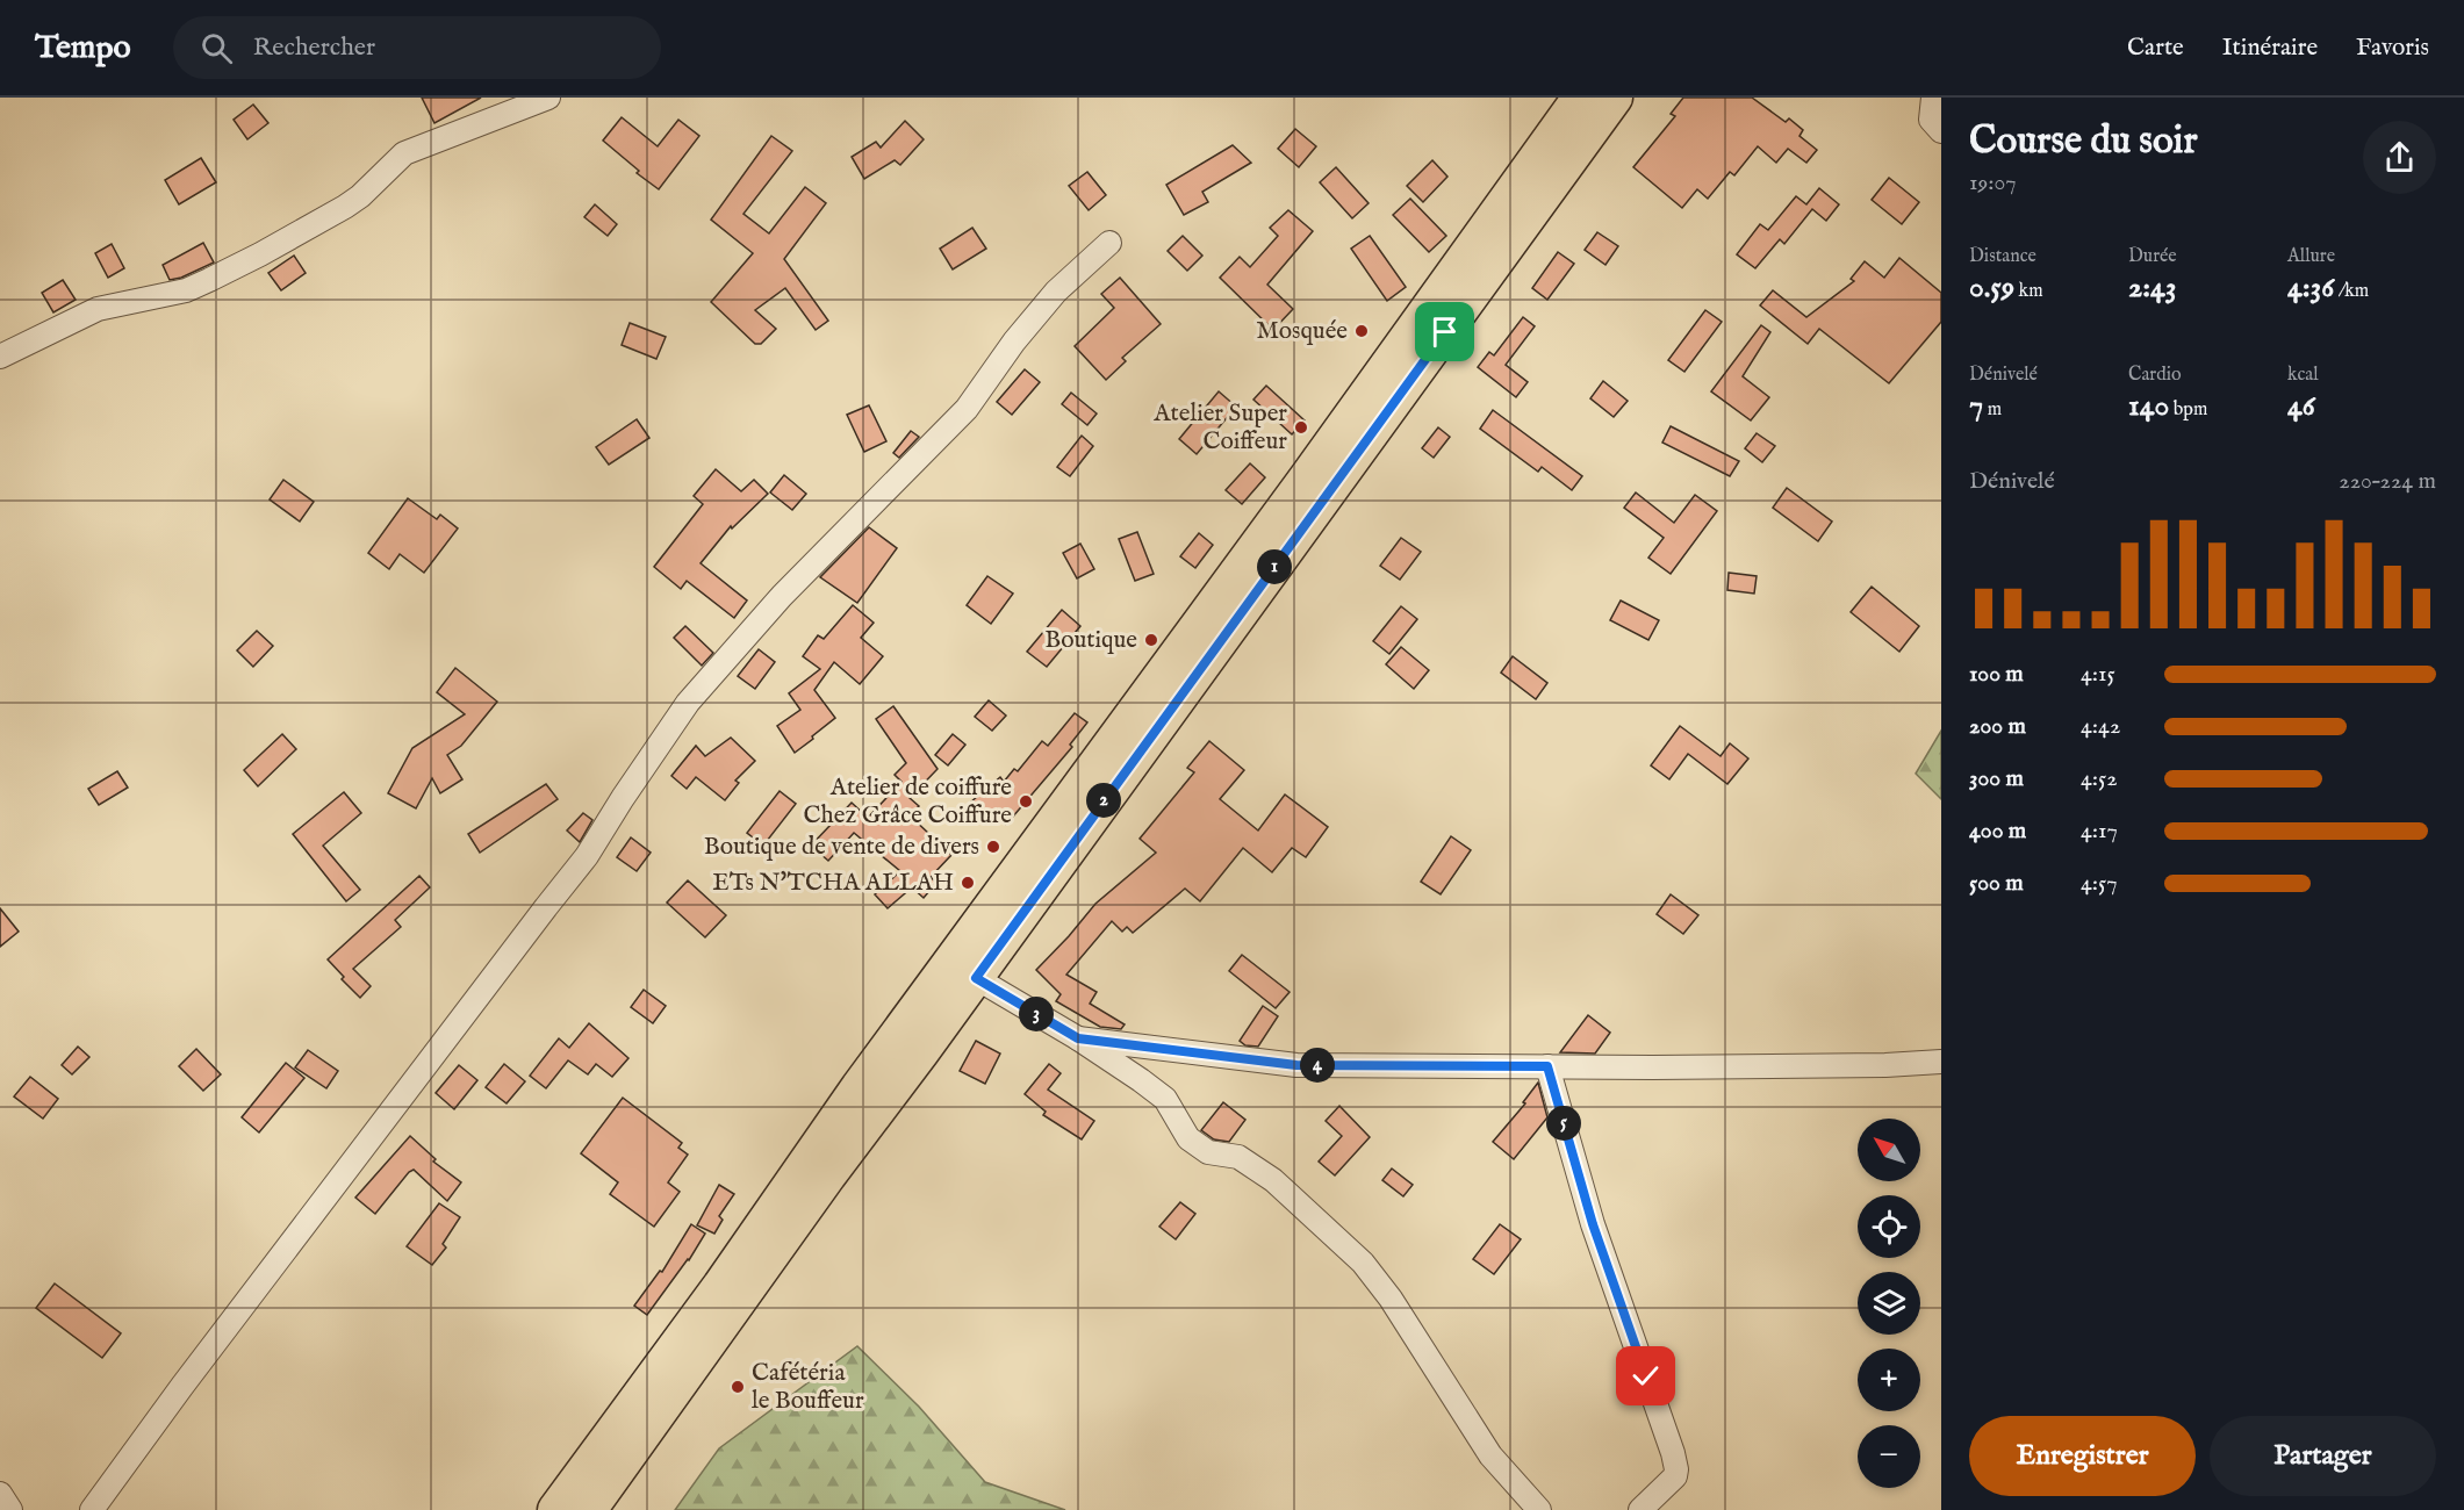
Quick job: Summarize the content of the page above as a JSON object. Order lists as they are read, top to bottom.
{
  "places": [
    "Mosquée",
    "Atelier Super Coiffeur",
    "Boutique",
    "Atelier de coiffure Chez Grâce Coiffure",
    "Boutique de vente de divers",
    "ETs N'TCHA ALLAH",
    "Cafétéria le Bouffeur"
  ],
  "north": "top left",
  "page": {
    "header": "Tempo",
    "search": "Rechercher",
    "nav": ["Carte", "Itinéraire", "Favoris"],
    "heading": ["Course du soir", "19:07"],
    "stats": [
      ["Distance", "0.59 km"],
      ["Durée", "2:43"],
      ["Allure", "4:36 /km"],
      ["Dénivelé", "7 m"],
      ["Cardio", "140 bpm"],
      ["kcal", "46"]
    ],
    "chart": ["Dénivelé", "220–224 m"],
    "pins": [
      "1",
      "2",
      "3",
      "4",
      "5"
    ],
    "list": [
      {
        "name": "100 m",
        "note": "4:15"
      },
      {
        "name": "200 m",
        "note": "4:42"
      },
      {
        "name": "300 m",
        "note": "4:52"
      },
      {
        "name": "400 m",
        "note": "4:17"
      },
      {
        "name": "500 m",
        "note": "4:57"
      }
    ],
    "map_buttons": ["+", "−"],
    "buttons": ["Enregistrer", "Partager"]
  }
}
